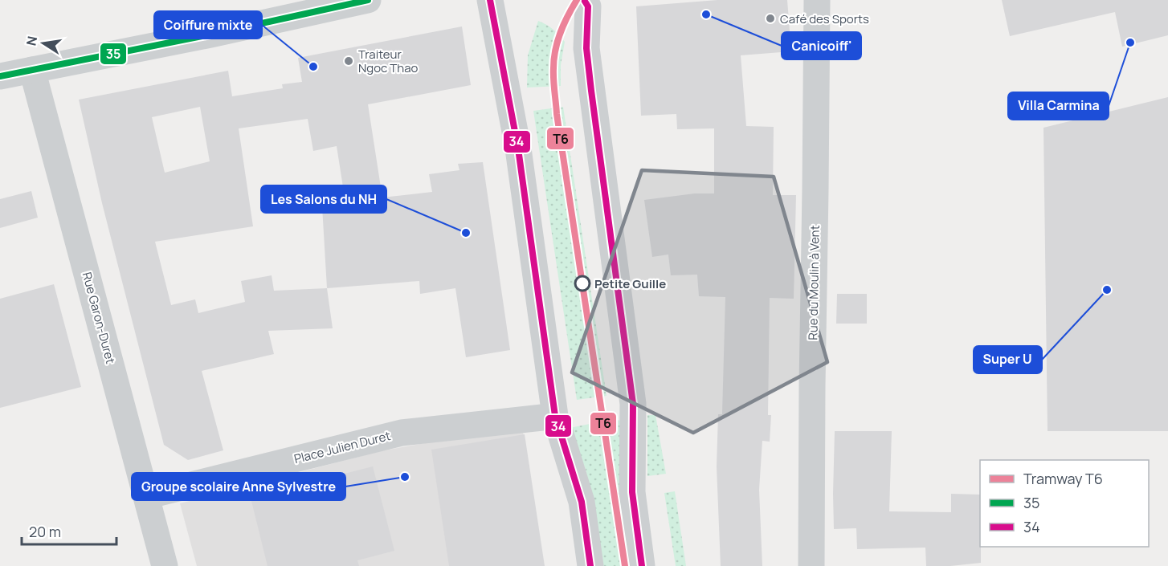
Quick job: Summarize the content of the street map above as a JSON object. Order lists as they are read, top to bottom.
{
  "streets": {
    "street": ["Rue du Moulin à Vent", "Rue Garon-Duret", "Place Julien Duret"]
  },
  "crossings": [
    ["Rue Garon-Duret", "Place Julien Duret"]
  ],
  "places": [
    "Canicoiff'",
    "Café des Sports",
    "Villa Carmina",
    "Traiteur Ngoc Thao",
    "Coiffure mixte",
    "Les Salons du NH",
    "Petite Guille",
    "Super U",
    "Groupe scolaire Anne Sylvestre"
  ],
  "lines": ["tram line T6", "transit line 35", "transit line 34"],
  "legend": ["Tramway T6", "35", "34"],
  "scale_bar": "20 m",
  "north": "left"
}
